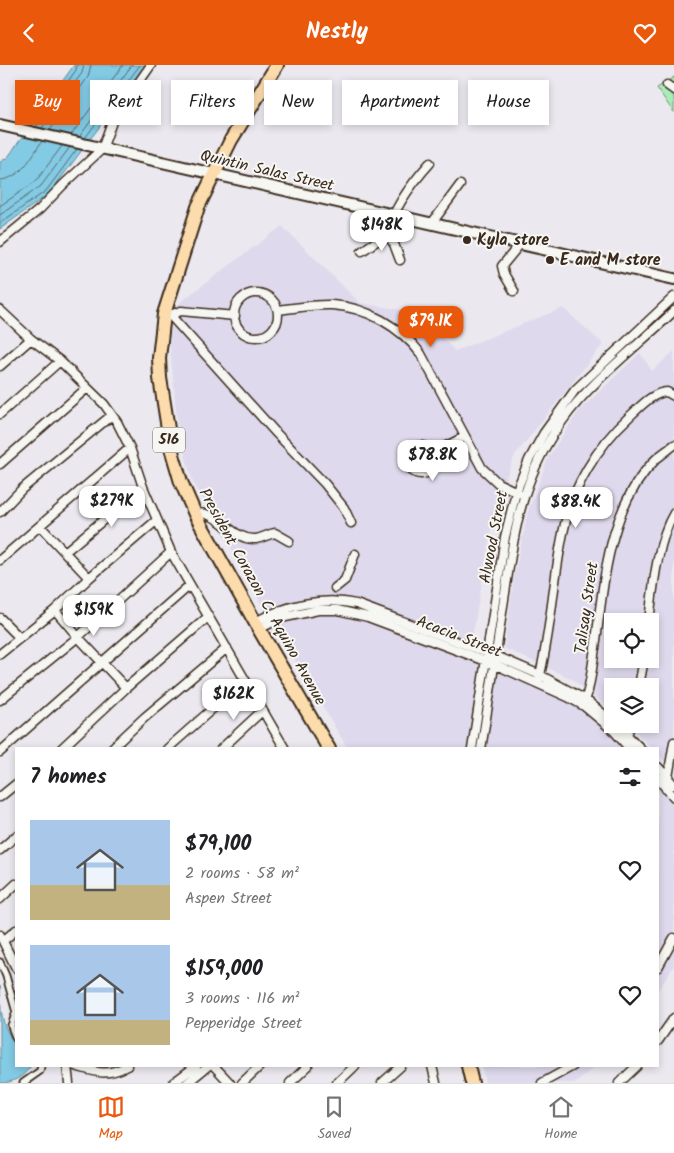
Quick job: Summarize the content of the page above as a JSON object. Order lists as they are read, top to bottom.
{
  "streets": {
    "highway": ["516", "President Corazon C. Aquino Avenue"],
    "main road": ["Quintin Salas Street"],
    "street": ["Alwood Street", "Talisay Street", "Acacia Street"]
  },
  "crossings": [
    ["Quintin Salas Street", "President Corazon C. Aquino Avenue"],
    ["Alwood Street", "Acacia Street"],
    ["President Corazon C. Aquino Avenue", "Acacia Street"],
    ["Talisay Street", "Acacia Street"]
  ],
  "places": ["Kyla store", "E and M store"],
  "page": {
    "header": "Nestly",
    "chip": [
      "Buy",
      "Rent",
      "Filters",
      "New",
      "Apartment",
      "House"
    ],
    "price": [
      "$148K",
      "$79.1K",
      "$78.8K",
      "$279K",
      "$88.4K",
      "$159K",
      "$162K"
    ],
    "heading": "7 homes",
    "list": [
      {
        "name": "$79,100",
        "note": "2 rooms · 58 m² · Aspen Street"
      },
      {
        "name": "$159,000",
        "note": "3 rooms · 116 m² · Pepperidge Street"
      }
    ],
    "tabs": ["Map", "Saved", "Home"]
  }
}
